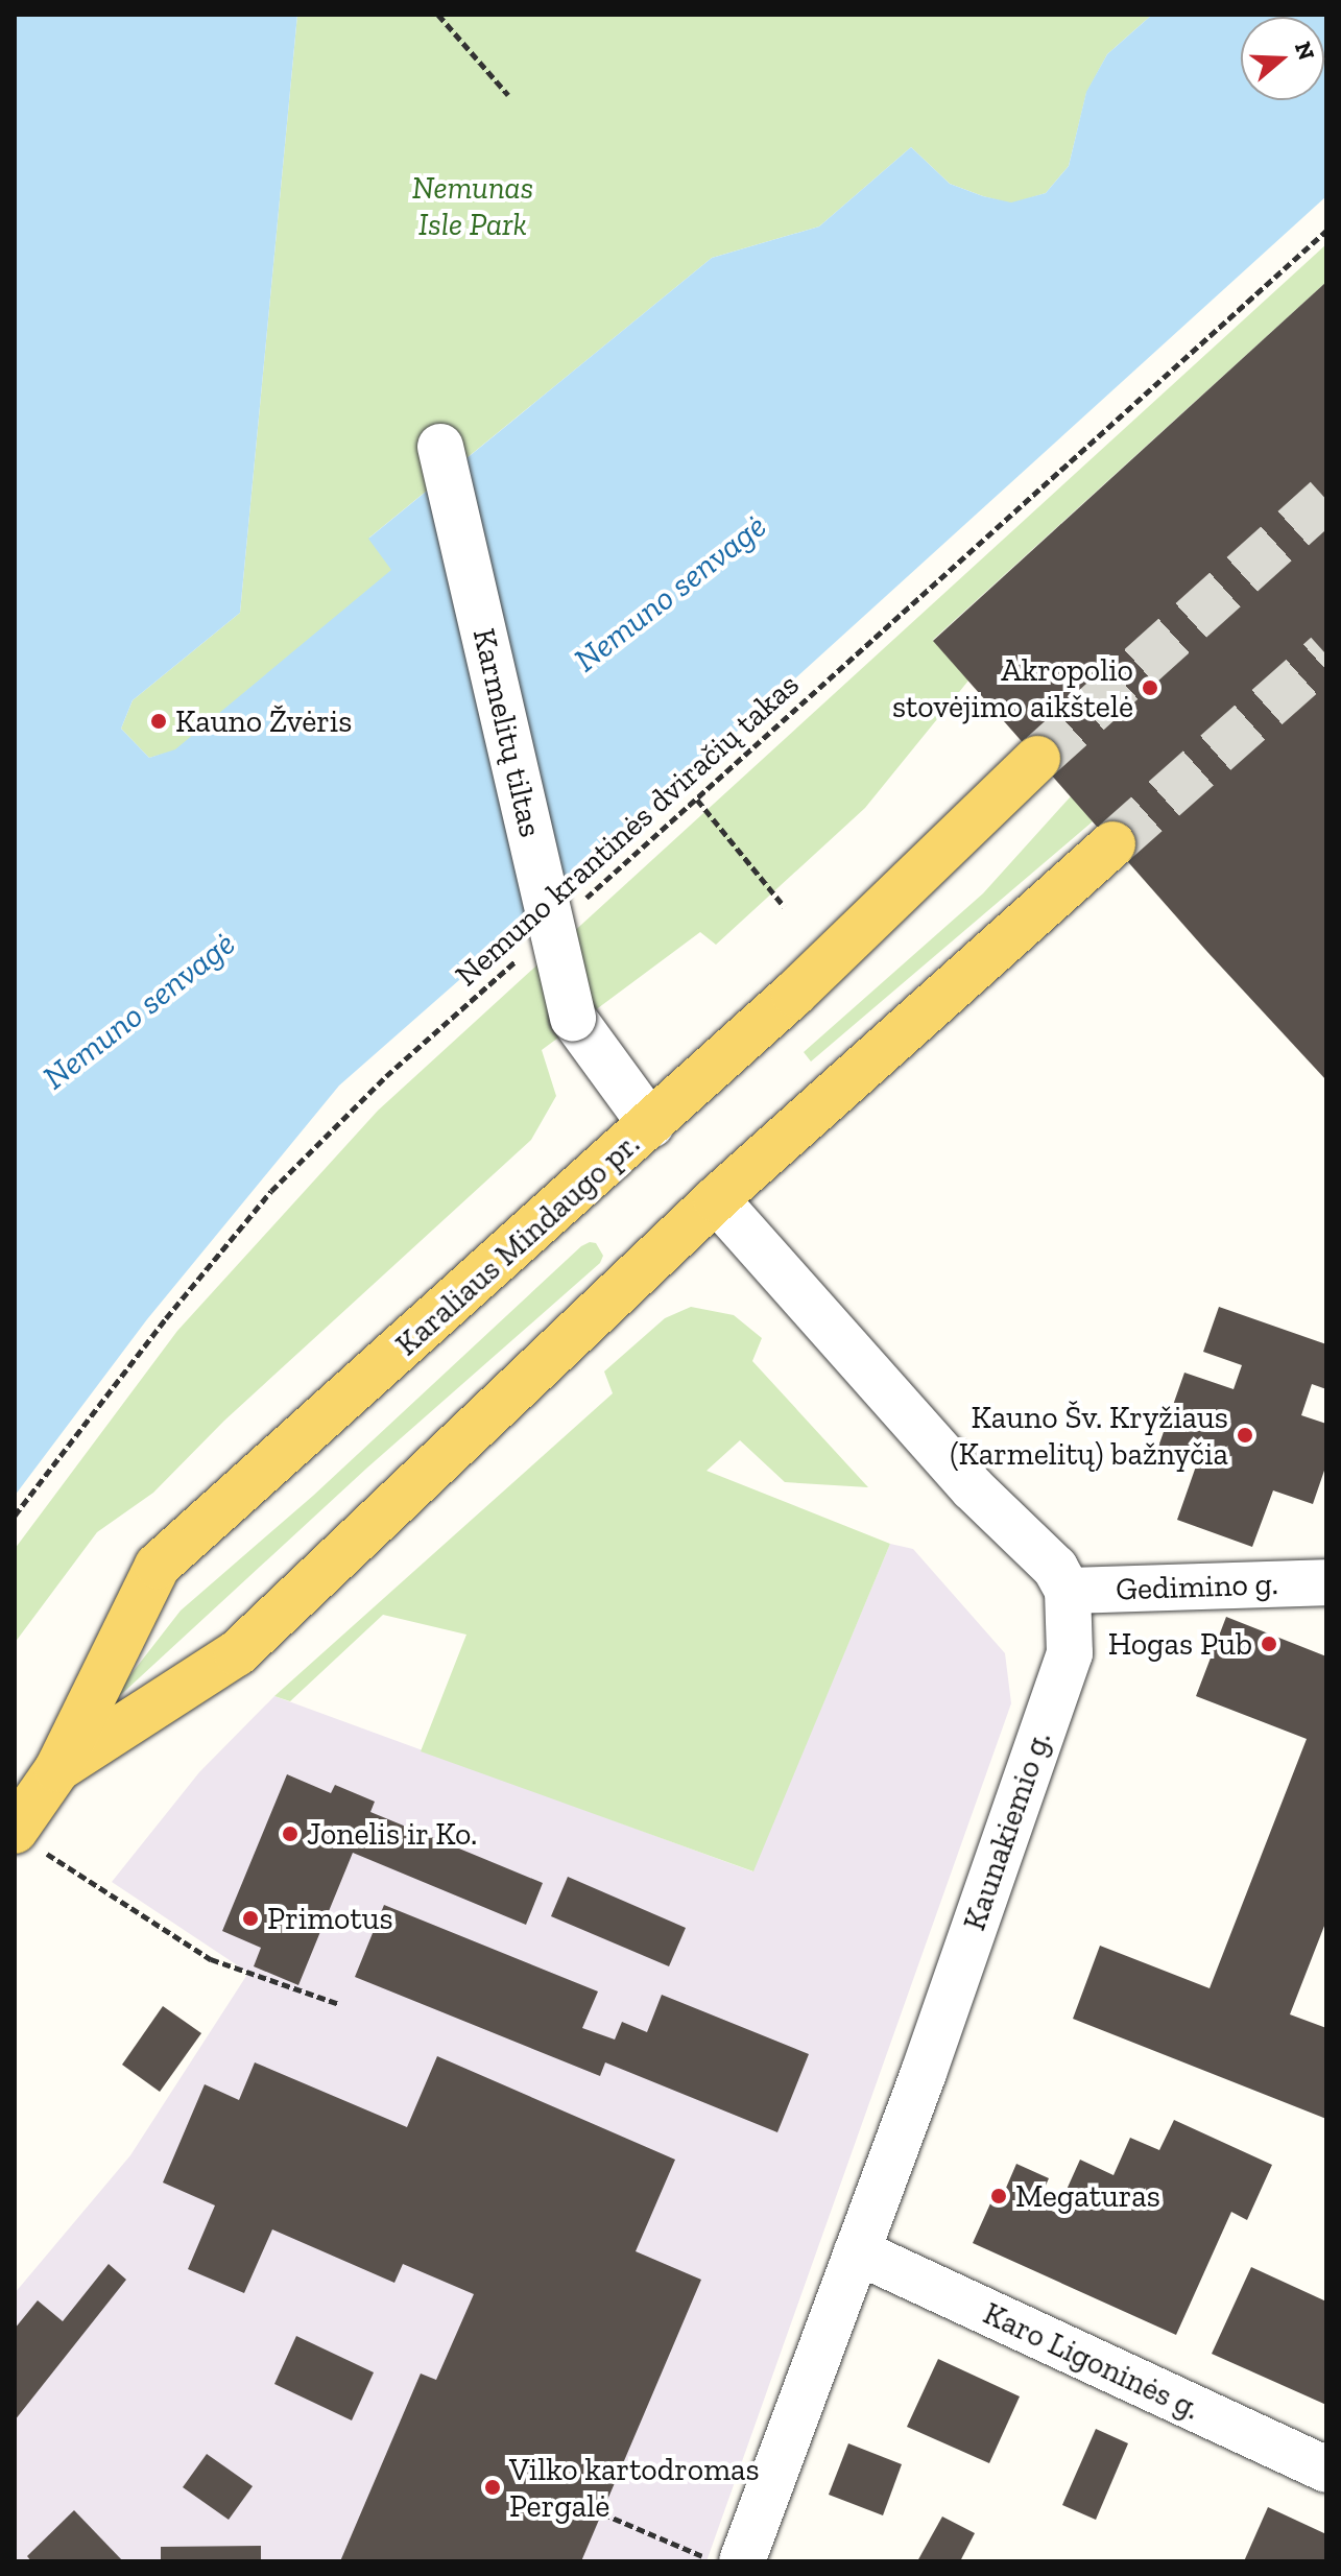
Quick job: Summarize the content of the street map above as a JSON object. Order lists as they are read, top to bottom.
{
  "streets": {
    "main road": ["Karaliaus Mindaugo pr."],
    "street": [
      "Karmelitų tiltas",
      "Gedimino g.",
      "Kaunakiemio g.",
      "Karo Ligoninės g."
    ],
    "path": ["Nemuno krantinės dviračių takas"]
  },
  "crossings": [
    ["Karmelitų tiltas", "Karaliaus Mindaugo pr."],
    ["Gedimino g.", "Kaunakiemio g."],
    ["Kaunakiemio g.", "Karo Ligoninės g."]
  ],
  "water": ["Nemuno senvagė"],
  "parks": ["Nemunas Isle Park"],
  "places": [
    "Akropolio stovėjimo aikštelė",
    "Kauno Žvėris",
    "Kauno Šv. Kryžiaus (Karmelitų) bažnyčia",
    "Hogas Pub",
    "Jonelis ir Ko.",
    "Primotus",
    "Megaturas",
    "Vilko kartodromas Pergalė"
  ],
  "north": "right"
}
